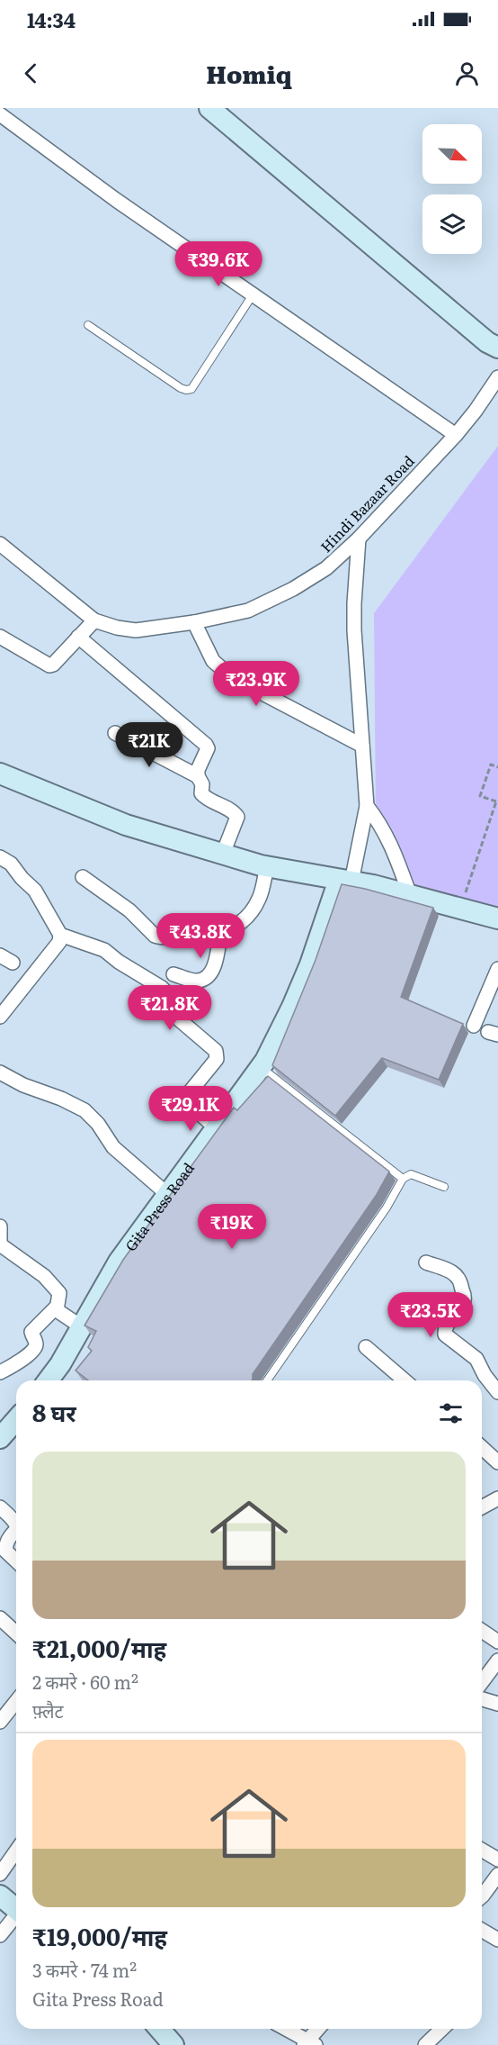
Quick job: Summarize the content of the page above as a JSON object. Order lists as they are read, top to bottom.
{
  "streets": {
    "main road": ["Gita Press Road"],
    "street": ["Hindi Bazaar Road"]
  },
  "north": "bottom right",
  "page": {
    "status": "14:34",
    "header": "Homiq",
    "price": [
      "₹39.6K",
      "₹23.9K",
      "₹21K",
      "₹43.8K",
      "₹21.8K",
      "₹29.1K",
      "₹19K",
      "₹23.5K"
    ],
    "heading": "8 घर",
    "list": [
      {
        "name": "₹21,000/माह",
        "note": "2 कमरे · 60 m² · फ़्लैट"
      },
      {
        "name": "₹19,000/माह",
        "note": "3 कमरे · 74 m² · Gita Press Road"
      }
    ]
  }
}
